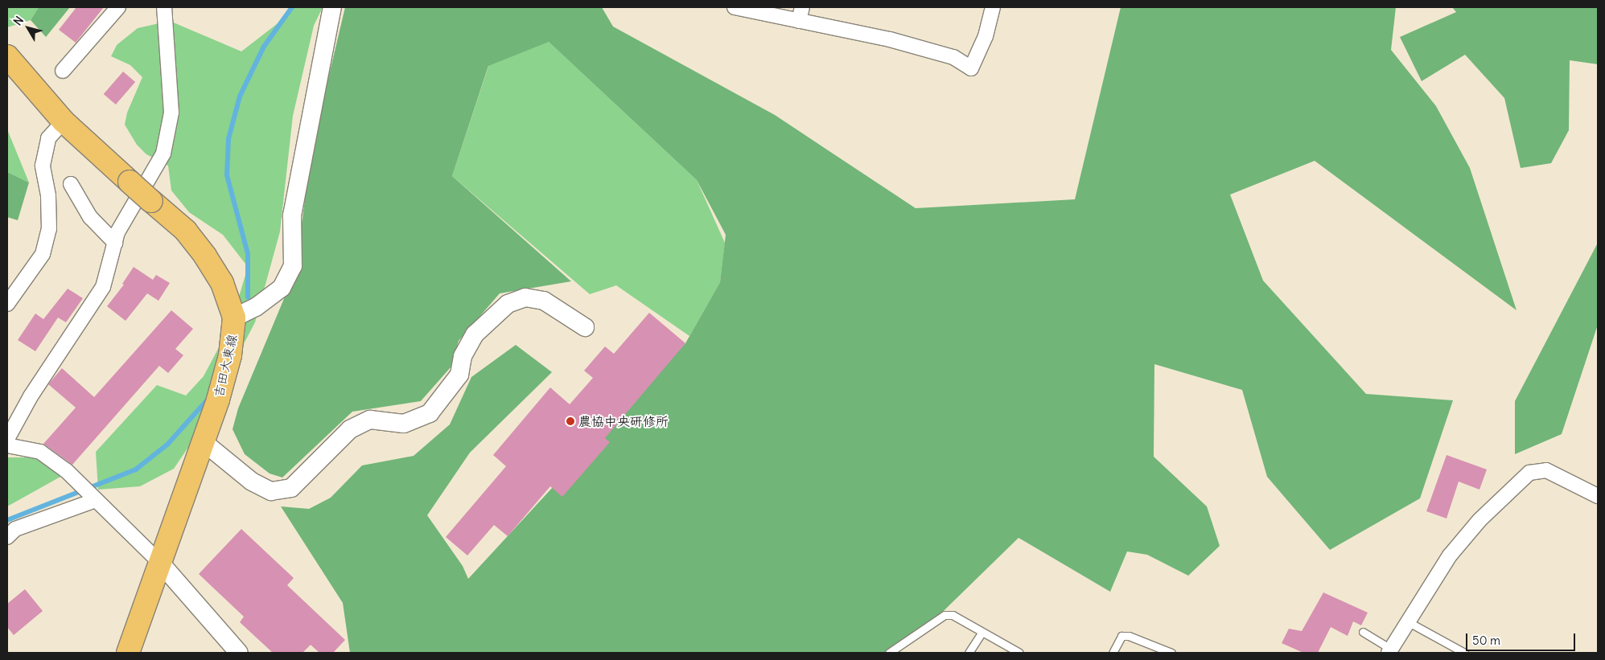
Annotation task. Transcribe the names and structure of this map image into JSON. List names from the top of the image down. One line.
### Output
{"streets":{"main road":["吉田大東線"]},"places":["農協中央研修所"],"scale_bar":"50 m","north":"top left"}
